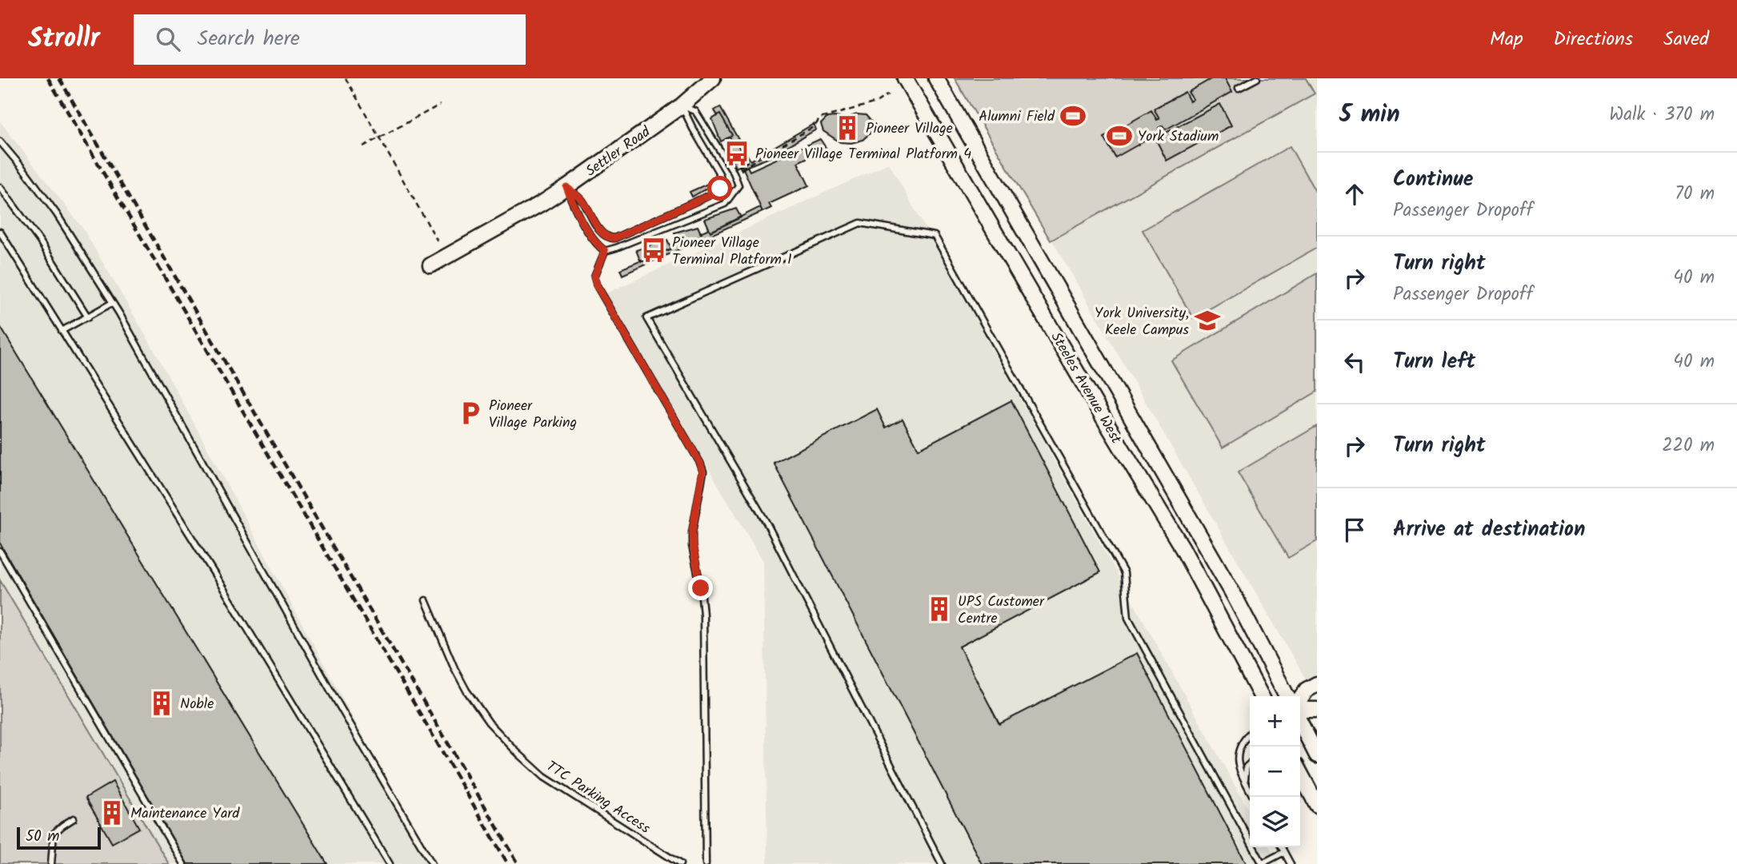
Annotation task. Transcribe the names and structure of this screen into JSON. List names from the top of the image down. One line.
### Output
{"streets":{"main road":["Settler Road","Steeles Avenue West"],"lane":["TTC Parking Access"]},"places":{"sports":["Alumni Field","York Stadium"],"building":["Pioneer Village","UPS Customer Centre","Noble","Maintenance Yard"],"bus stop":["Pioneer Village Terminal Platform 4","Pioneer Village Terminal Platform 1"],"school or university":["York University, Keele Campus"],"parking":["Pioneer Village Parking"]},"scale_bar":"50 m","page":{"header":"Strollr","search":"Search here","nav":["Map","Directions","Saved"],"heading":["5 min","Walk · 370 m"],"list":[["Continue","Passenger Dropoff","70 m"],["Turn right","Passenger Dropoff","40 m"],["Turn left","40 m"],["Turn right","220 m"],"Arrive at destination"],"map_buttons":["+","−"],"scale":"50 m"}}
